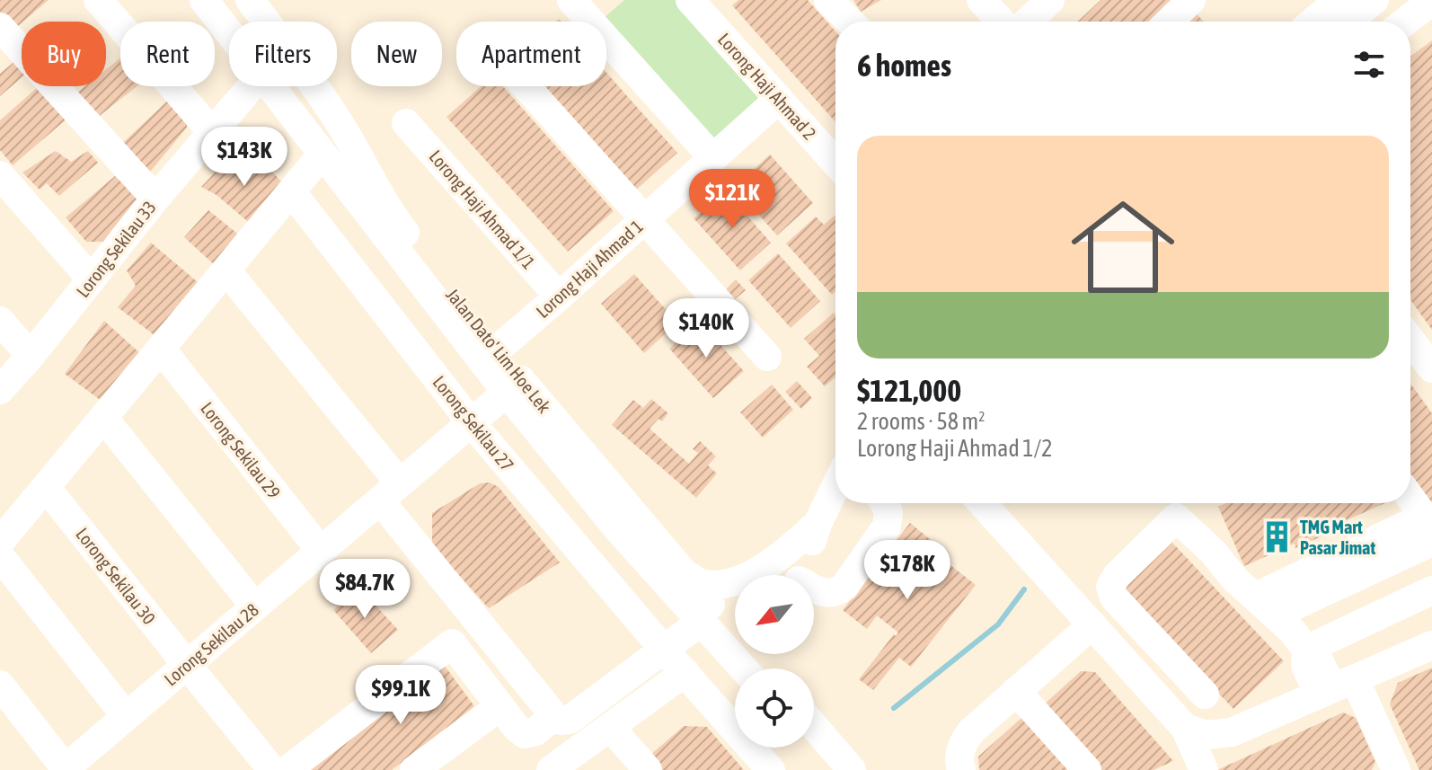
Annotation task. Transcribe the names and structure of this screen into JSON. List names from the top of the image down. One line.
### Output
{"streets":{"street":["Lorong Haji Ahmad 2","Lorong Haji Ahmad 1/1","Lorong Sekilau 33","Lorong Haji Ahmad 1","Jalan Dato' Lim Hoe Lek","Lorong Sekilau 27","Lorong Sekilau 29","Lorong Sekilau 30","Lorong Sekilau 28"]},"crossings":[["Lorong Haji Ahmad 2","Lorong Haji Ahmad 1"],["Lorong Haji Ahmad 1/1","Lorong Haji Ahmad 1"],["Lorong Haji Ahmad 1","Jalan Dato' Lim Hoe Lek"],["Jalan Dato' Lim Hoe Lek","Lorong Sekilau 28"],["Lorong Sekilau 27","Lorong Sekilau 28"],["Lorong Sekilau 29","Lorong Sekilau 28"],["Lorong Sekilau 30","Lorong Sekilau 28"]],"places":{"building":["TMG Mart Pasar Jimat"]},"north":"bottom left","page":{"chip":["Buy","Rent","Filters","New","Apartment"],"heading":"6 homes","list":[{"name":"$121,000","note":"2 rooms · 58 m² · Lorong Haji Ahmad 1/2"}],"price":["$143K","$121K","$140K","$178K","$84.7K","$99.1K"]}}
